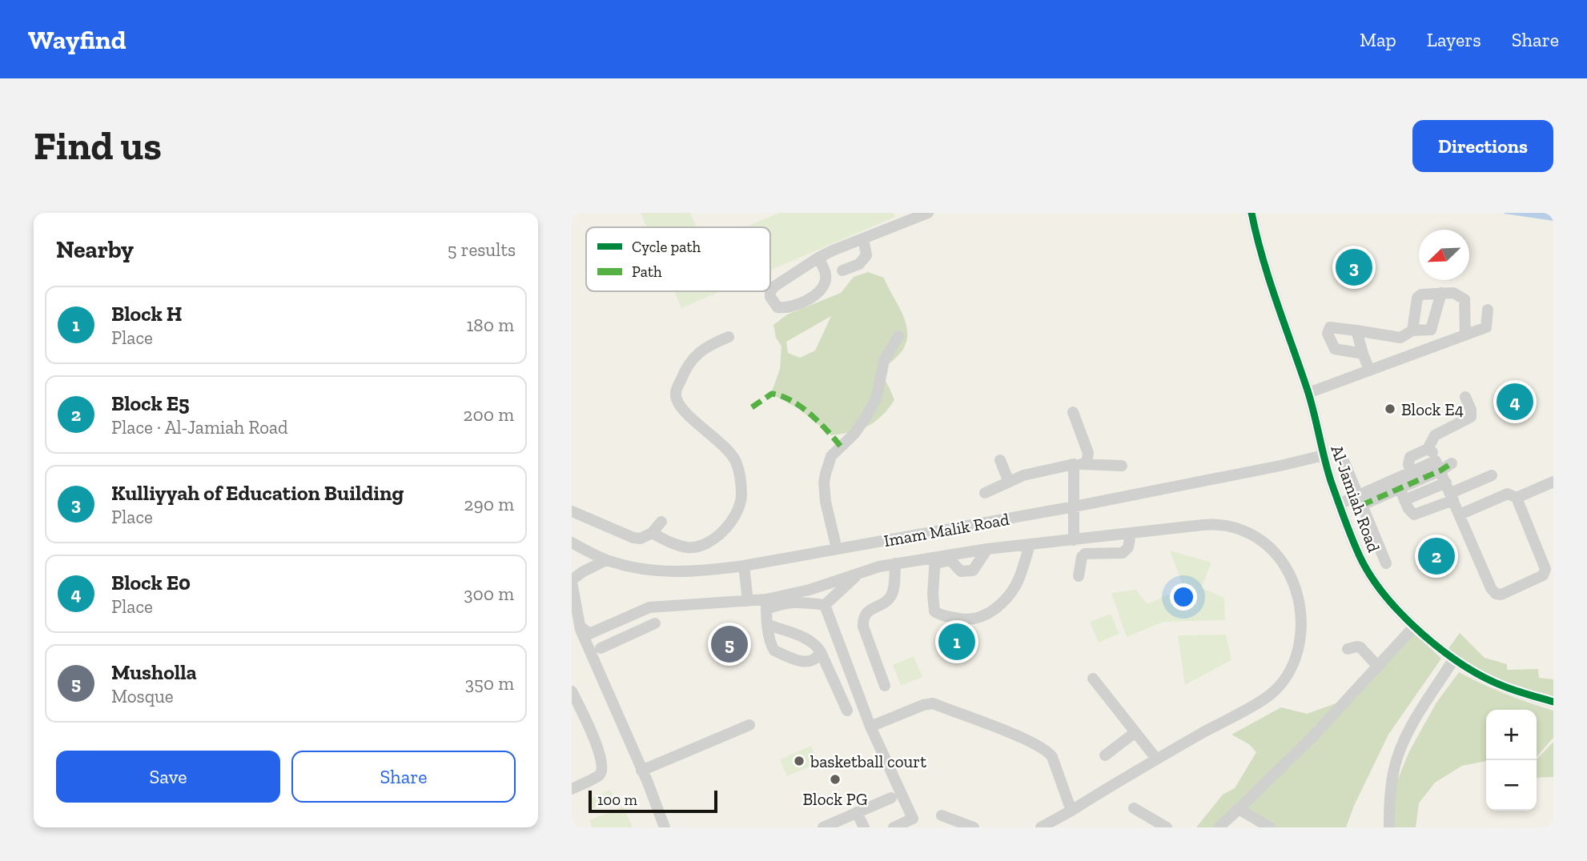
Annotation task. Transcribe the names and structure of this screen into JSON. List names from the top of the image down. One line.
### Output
{"streets":{"street":["Al-Jamiah Road","Imam Malik Road"]},"crossings":[["Al-Jamiah Road","Imam Malik Road"]],"places":["Block E4","basketball court","Block PG"],"legend":["Cycle path","Path"],"scale_bar":"100 m","north":"bottom left","page":{"header":"Wayfind","nav":["Map","Layers","Share"],"buttons":["Directions",["Save","Share"]],"title":"Find us","heading":["Nearby","5 results"],"pins":["3","4","2","1","5"],"list":[{"mark":"1","name":"Block H","note":"Place","value":"180 m"},{"mark":"2","name":"Block E5","note":"Place · Al-Jamiah Road","value":"200 m"},{"mark":"3","name":"Kulliyyah of Education Building","note":"Place","value":"290 m"},{"mark":"4","name":"Block E0","note":"Place","value":"300 m"},{"mark":"5","name":"Musholla","note":"Mosque","value":"350 m"}],"map_buttons":["+","−"],"scale":"100 m"}}
